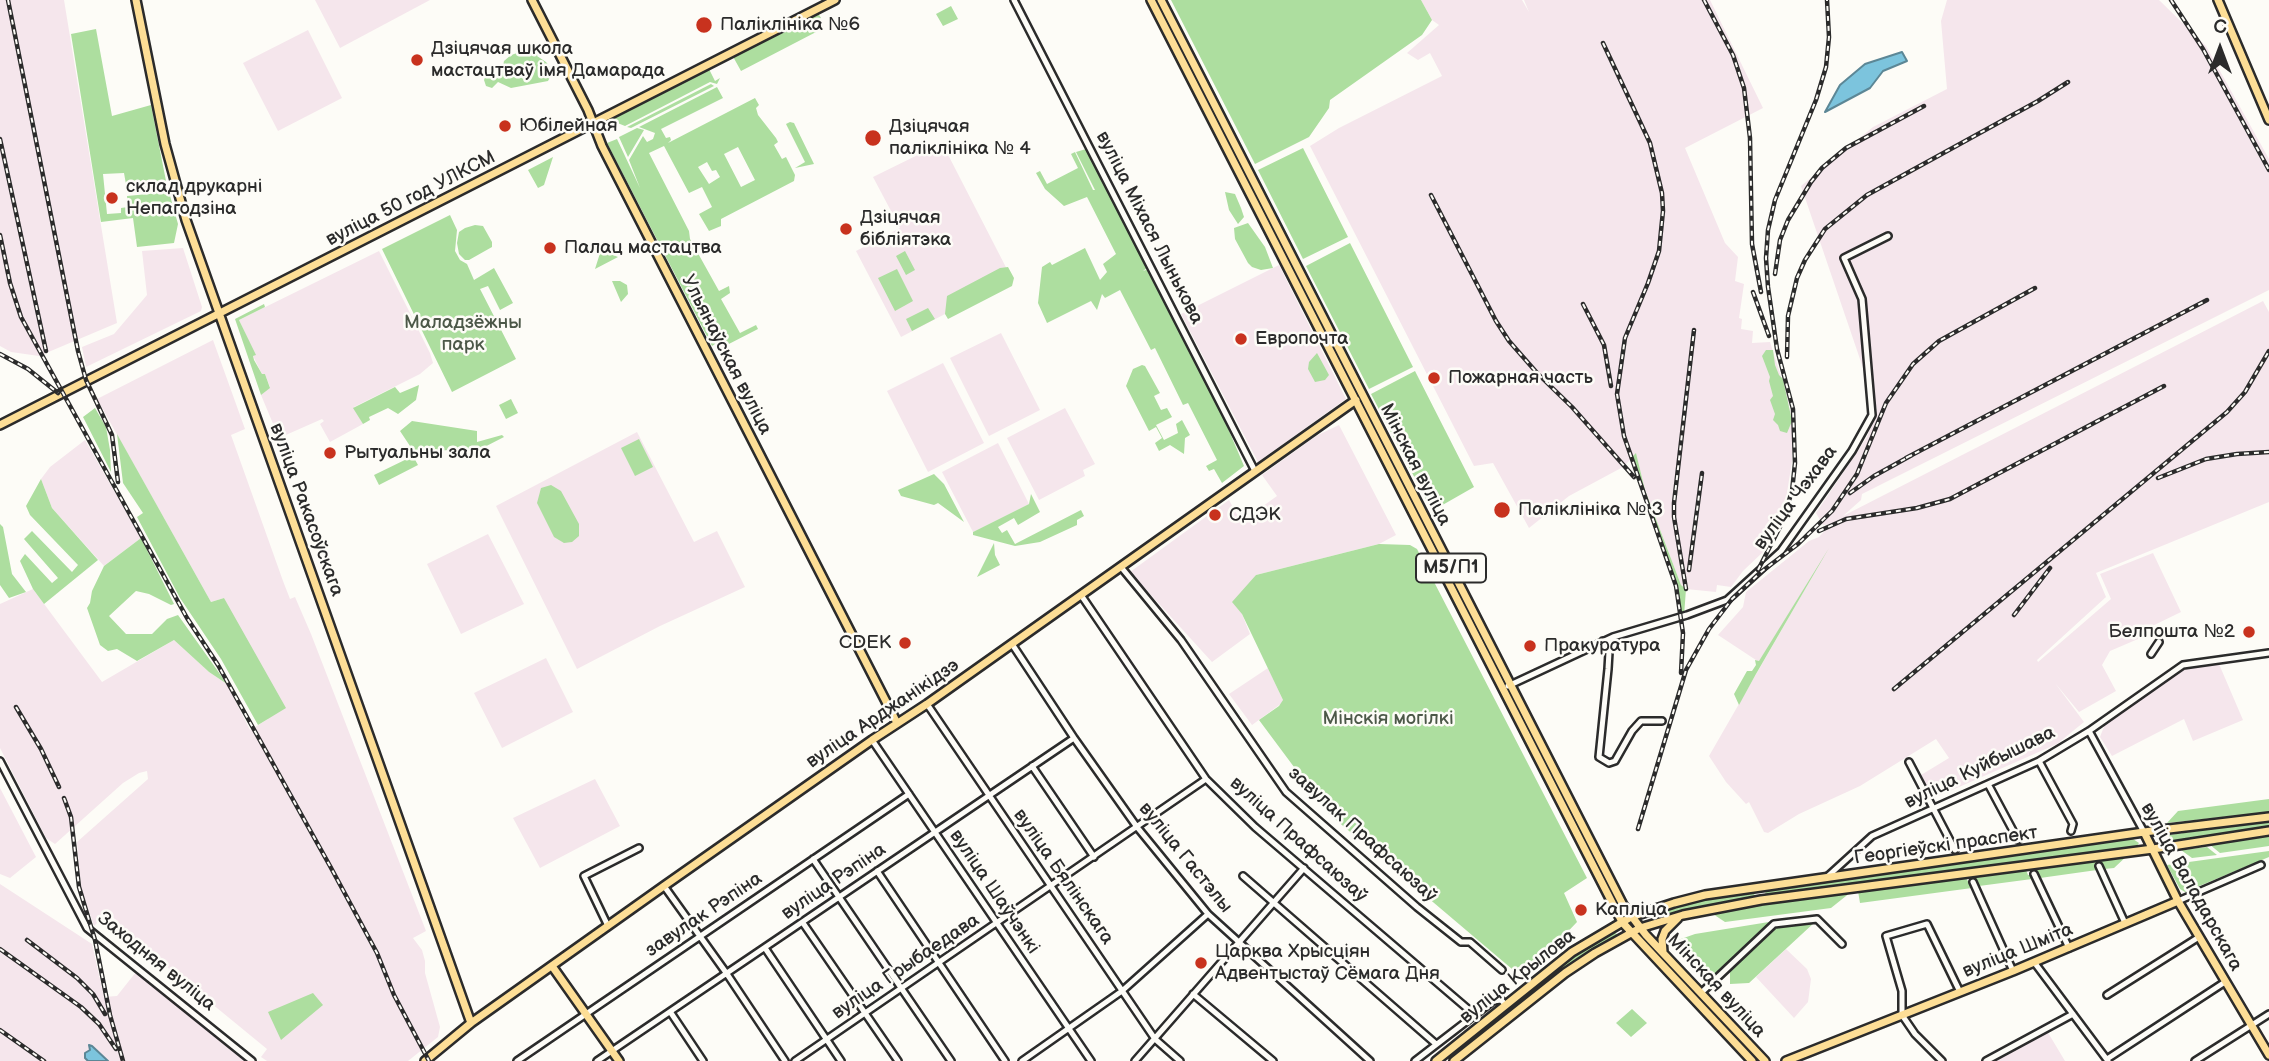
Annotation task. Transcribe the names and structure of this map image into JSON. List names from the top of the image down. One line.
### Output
{"streets":{"main road":["вуліца 50 год УЛКСМ","Ульянаўская вуліца","Мінская вуліца","вуліца Ракасоўскага","М5/П1","вуліца Арджанікідзэ","Георгіеўскі праспект","вуліца Валадарскага","вуліца Шміта","вуліца Крылова"],"street":["вуліца Міхася Лынькова","вуліца Чэхава","вуліца Куйбышава","завулак Прафсаюзаў","вуліца Прафсаюзаў","вуліца Гастэлы","вуліца Бялінскага","вуліца Рэпіна","вуліца Шаўчэнкі","завулак Рэпіна","Заходняя вуліца","вуліца Грыбаедава"]},"crossings":[["вуліца 50 год УЛКСМ","Ульянаўская вуліца"],["вуліца 50 год УЛКСМ","вуліца Ракасоўскага"],["вуліца Міхася Лынькова","вуліца Арджанікідзэ"],["Ульянаўская вуліца","вуліца Арджанікідзэ"],["Мінская вуліца","вуліца Чэхава"],["Мінская вуліца","вуліца Арджанікідзэ"],["Мінская вуліца","Георгіеўскі праспект"],["Мінская вуліца","вуліца Крылова"],["вуліца Ракасоўскага","вуліца Арджанікідзэ"],["вуліца Арджанікідзэ","завулак Прафсаюзаў"],["вуліца Арджанікідзэ","вуліца Прафсаюзаў"],["вуліца Арджанікідзэ","вуліца Гастэлы"],["вуліца Арджанікідзэ","вуліца Бялінскага"],["вуліца Арджанікідзэ","вуліца Шаўчэнкі"],["вуліца Куйбышава","Георгіеўскі праспект"],["вуліца Куйбышава","вуліца Валадарскага"],["вуліца Прафсаюзаў","вуліца Грыбаедава"],["Георгіеўскі праспект","вуліца Валадарскага"],["Георгіеўскі праспект","вуліца Крылова"],["вуліца Гастэлы","вуліца Рэпіна"],["вуліца Гастэлы","вуліца Грыбаедава"],["вуліца Бялінскага","вуліца Рэпіна"],["вуліца Бялінскага","вуліца Грыбаедава"],["вуліца Рэпіна","вуліца Шаўчэнкі"],["вуліца Валадарскага","вуліца Шміта"],["вуліца Шаўчэнкі","завулак Рэпіна"],["вуліца Шаўчэнкі","вуліца Грыбаедава"]],"parks":["Маладзёжны парк","Мінскія могілкі"],"places":["Паліклініка №6","Дзіцячая школа мастацтваў імя Дамарада","Юбілейная","Дзіцячая паліклініка № 4","склад друкарні Непагодзіна","Дзіцячая бібліятэка","Палац мастацтва","Европочта","Пожарная часть","Рытуальны зала","Паліклініка № 3","СДЭК","Белпошта №2","CDEK","Пракуратура","Капліца","Царква Хрысціян Адвентыстаў Сёмага Дня"],"north":"top"}
